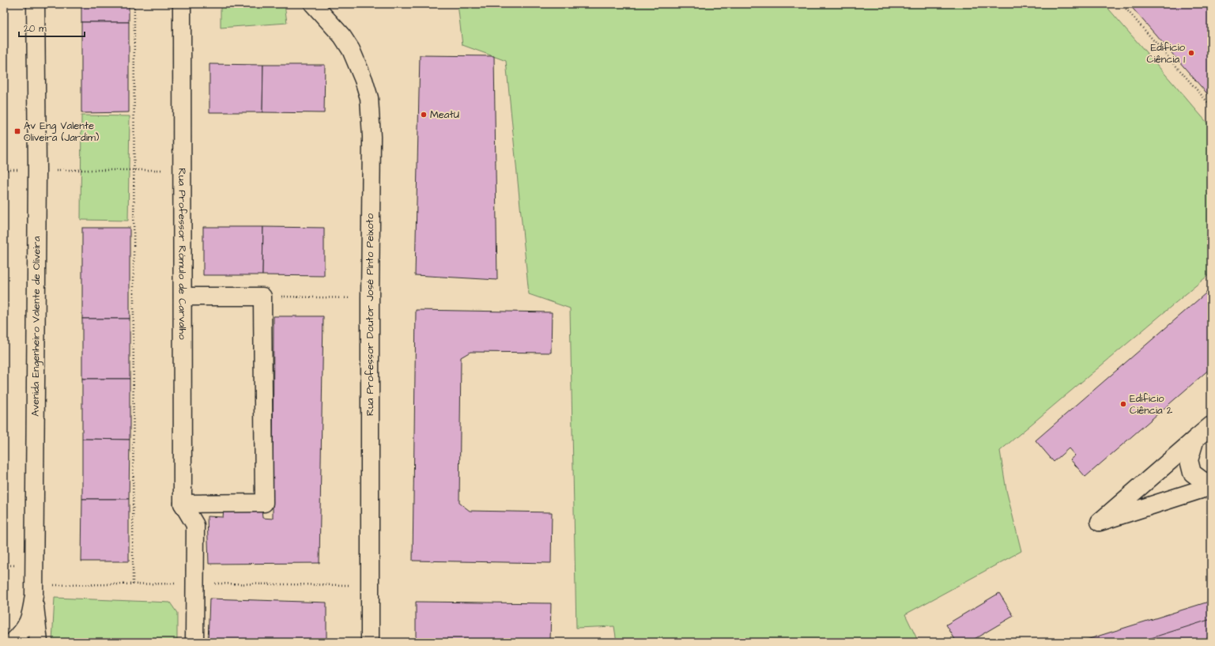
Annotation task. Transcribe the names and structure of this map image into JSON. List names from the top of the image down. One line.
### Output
{"streets":{"street":["Rua Professor Rómulo de Carvalho","Rua Professor Doutor José Pinto Peixoto","Avenida Engenheiro Valente de Oliveira"]},"places":{"other":["Edificio Ciência 1","MeatU","Edificio Ciência 2"],"transit":["Av Eng Valente Oliveira (Jardim)"]},"scale_bar":"20 m"}
